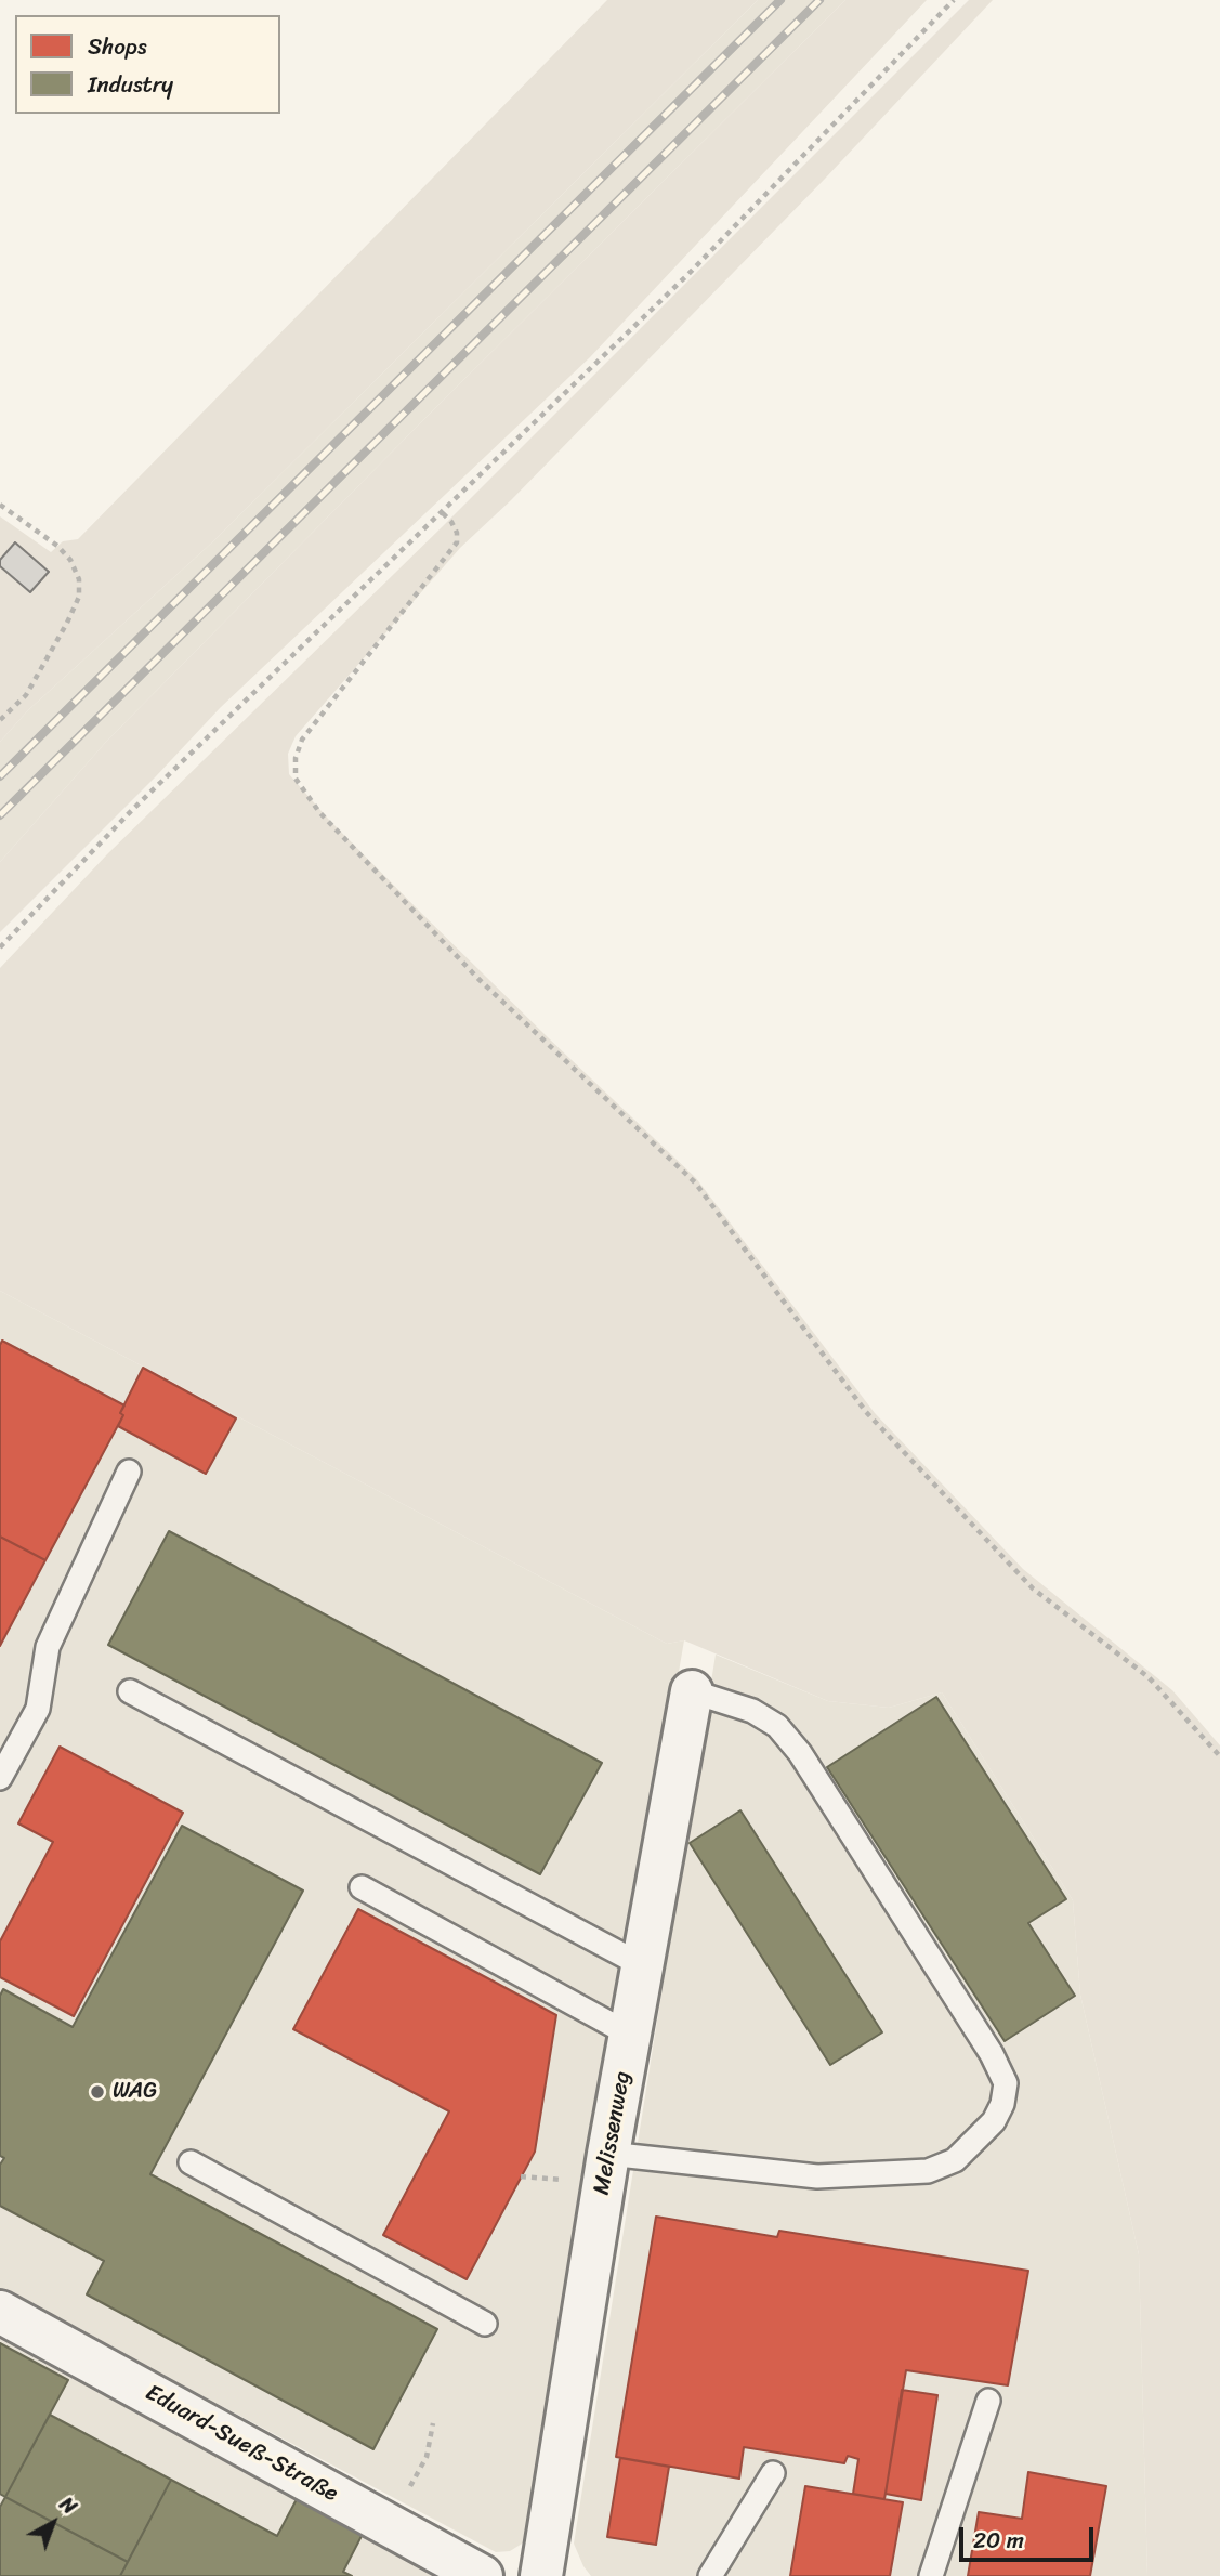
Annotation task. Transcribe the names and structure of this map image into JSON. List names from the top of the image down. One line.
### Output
{"streets":{"street":["Melissenweg","Eduard-Sueß-Straße"]},"places":["WAG"],"legend":["Shops","Industry"],"scale_bar":"20 m","north":"top right"}
